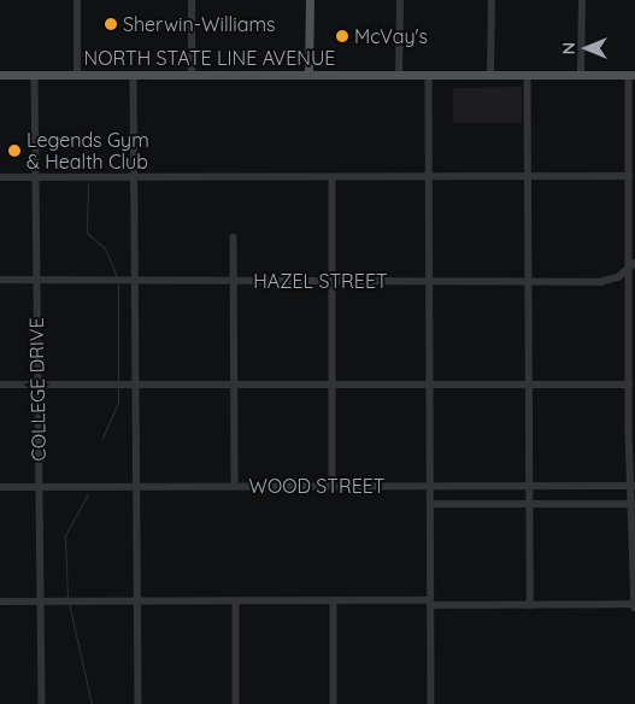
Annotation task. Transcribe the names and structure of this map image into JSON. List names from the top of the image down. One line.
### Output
{"streets":{"main road":["NORTH STATE LINE AVENUE"],"street":["HAZEL STREET","COLLEGE DRIVE","WOOD STREET"]},"crossings":[["NORTH STATE LINE AVENUE","COLLEGE DRIVE"],["HAZEL STREET","COLLEGE DRIVE"],["COLLEGE DRIVE","WOOD STREET"]],"places":["Sherwin-Williams","McVay's","Legends Gym & Health Club"],"north":"left"}
